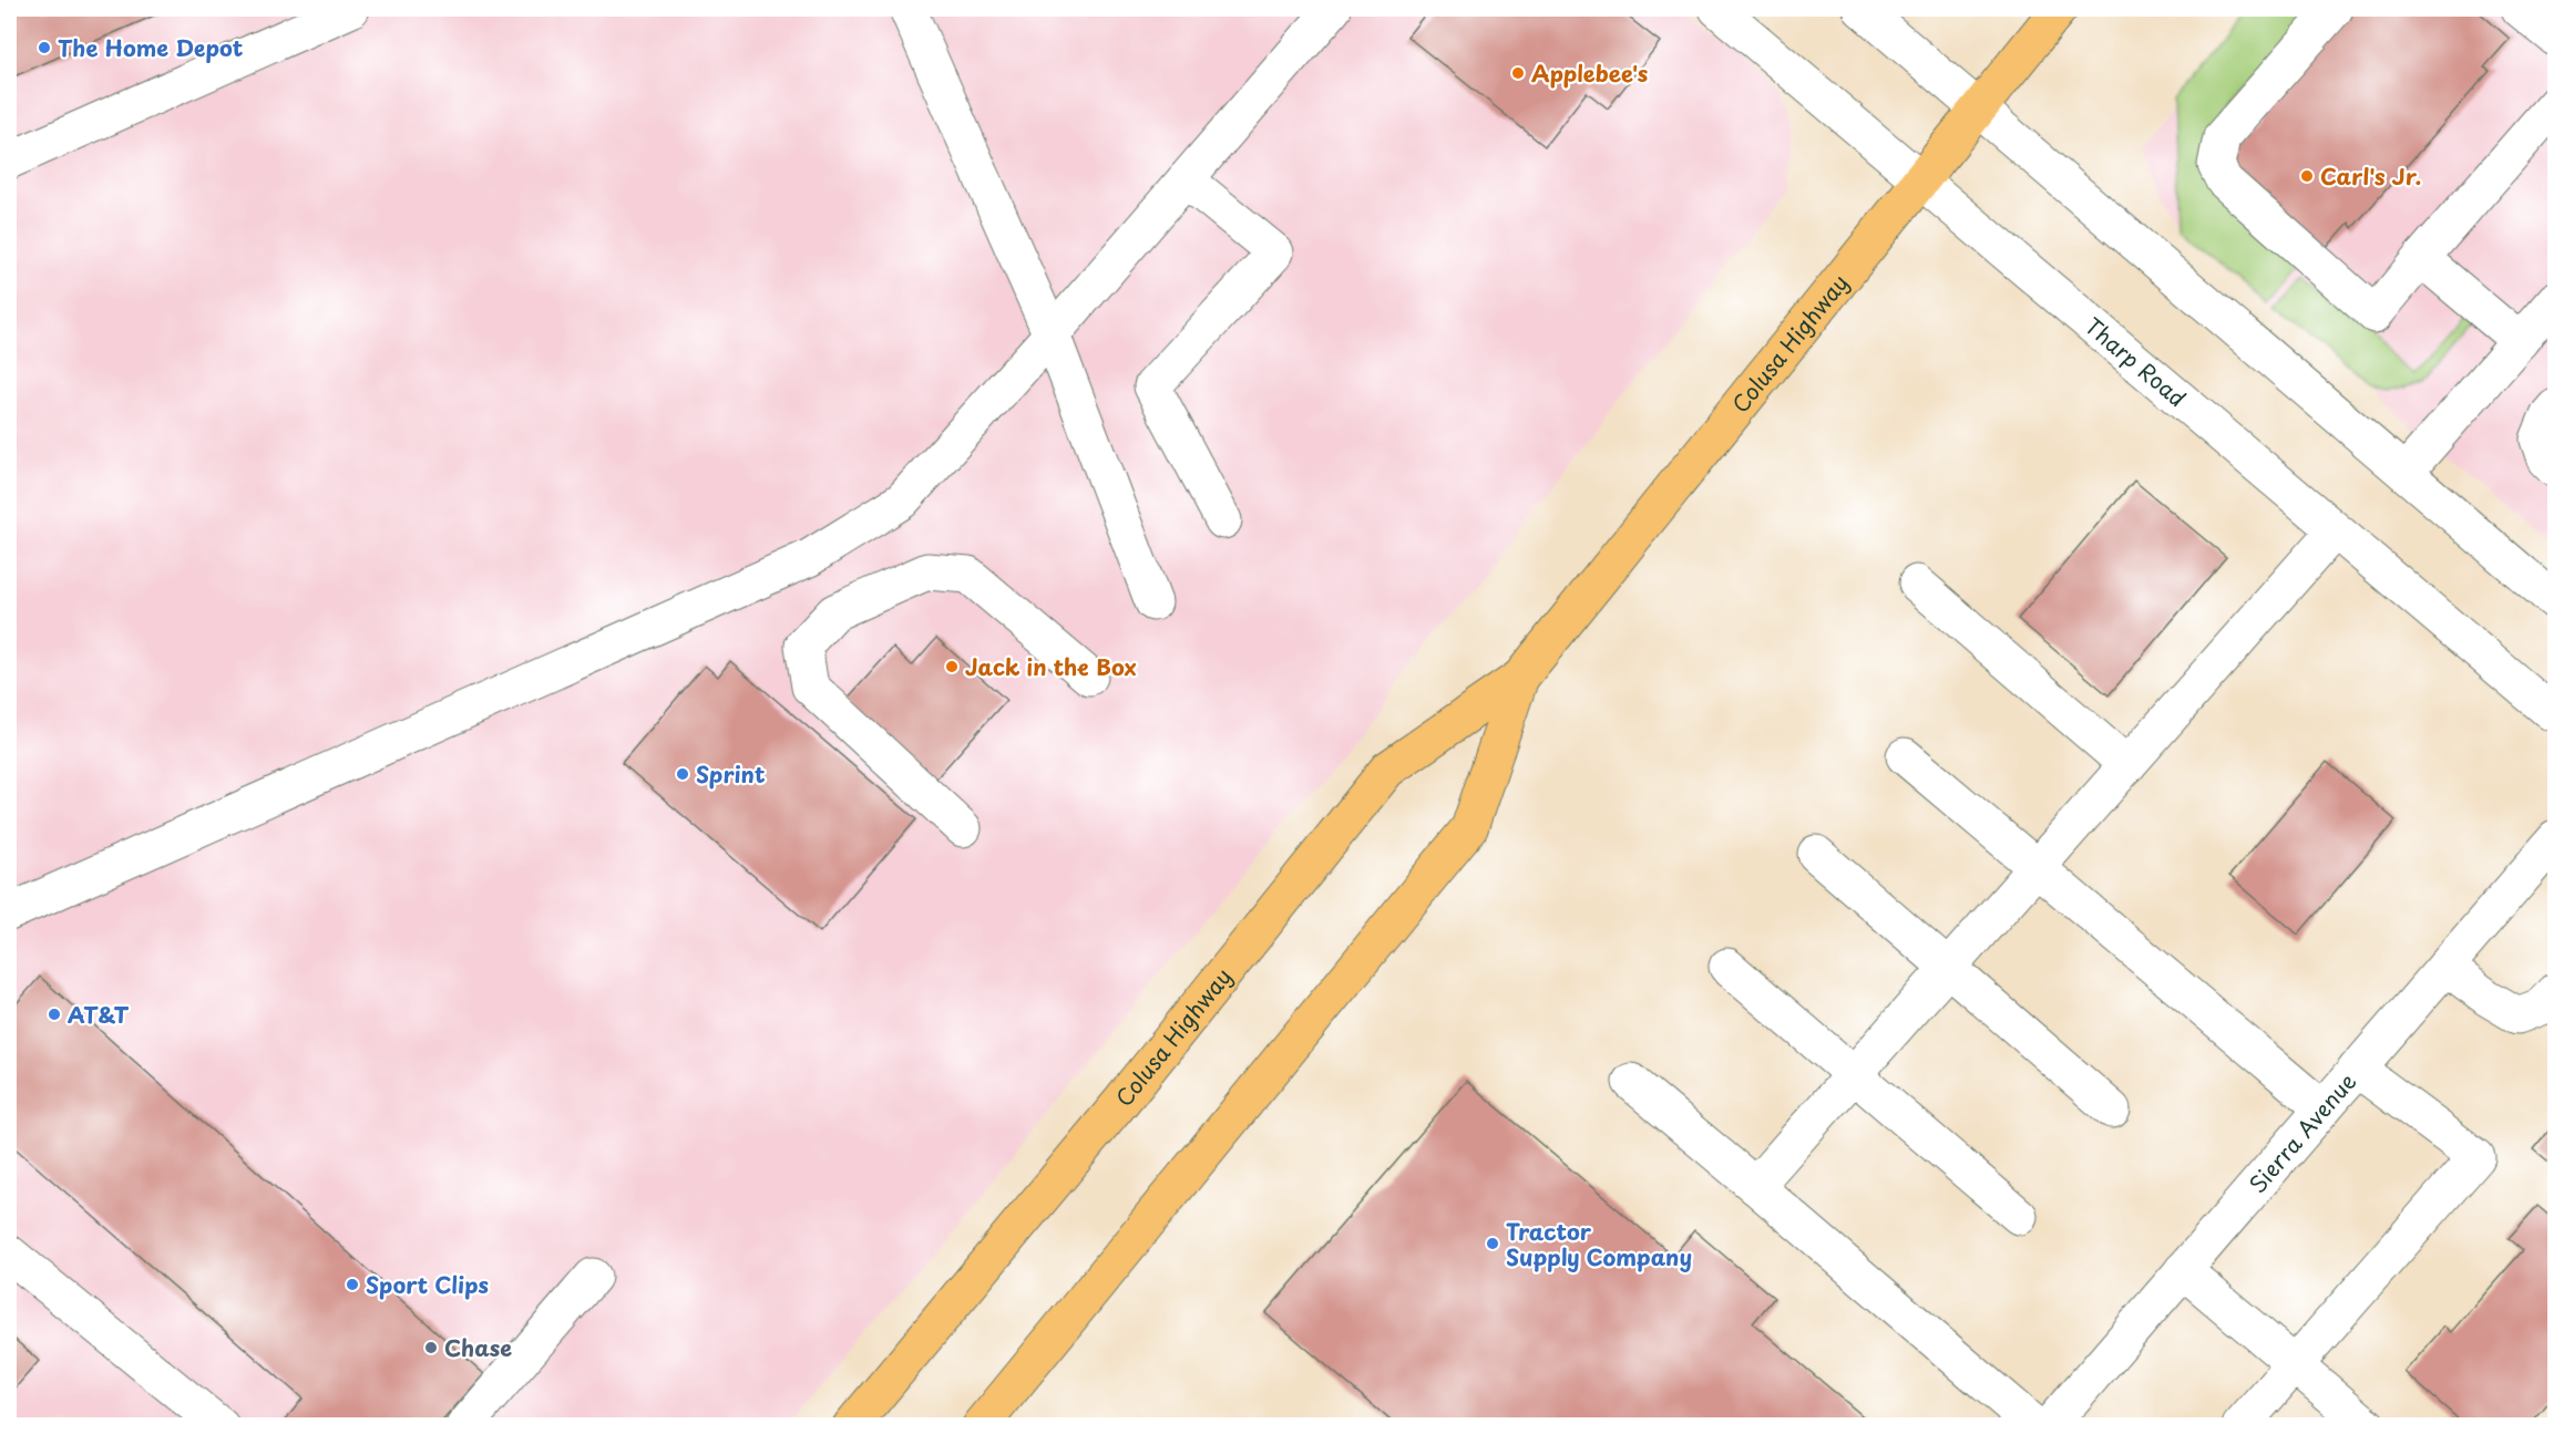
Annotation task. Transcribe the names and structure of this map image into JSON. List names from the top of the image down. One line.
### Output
{"streets":{"highway":["Colusa Highway"],"street":["Tharp Road","Sierra Avenue"]},"crossings":[["Colusa Highway","Tharp Road"]],"places":["The Home Depot","Applebee's","Carl's Jr.","Jack in the Box","Sprint","AT&T","Tractor Supply Company","Sport Clips","Chase"]}
